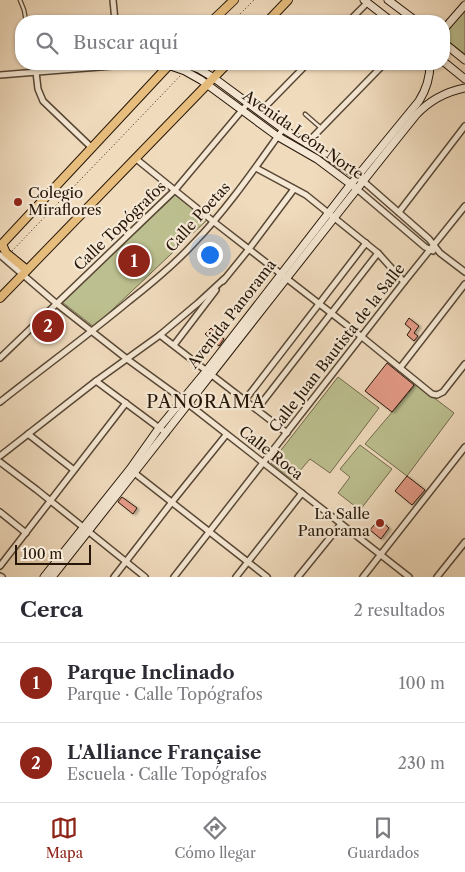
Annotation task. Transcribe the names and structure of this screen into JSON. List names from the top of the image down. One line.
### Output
{"streets":{"street":["Avenida León Norte","Calle Poetas","Calle Topógrafos","Avenida Panorama","Calle Juan Bautista de la Salle","Calle Roca"]},"crossings":[["Avenida León Norte","Calle Poetas"],["Avenida León Norte","Calle Topógrafos"],["Avenida León Norte","Avenida Panorama"],["Avenida León Norte","Calle Juan Bautista de la Salle"],["Calle Poetas","Calle Roca"],["Calle Topógrafos","Calle Roca"],["Avenida Panorama","Calle Roca"],["Calle Juan Bautista de la Salle","Calle Roca"]],"districts":["PANORAMA"],"places":["Colegio Miraflores","La Salle Panorama"],"scale_bar":"100 m","page":{"search":"Buscar aquí","pins":["1","2"],"scale":"100 m","heading":["Cerca","2 resultados"],"list":[{"mark":"1","name":"Parque Inclinado","note":"Parque · Calle Topógrafos","value":"100 m"},{"mark":"2","name":"L'Alliance Française","note":"Escuela · Calle Topógrafos","value":"230 m"}],"nav":["Mapa","Cómo llegar","Guardados"]}}
